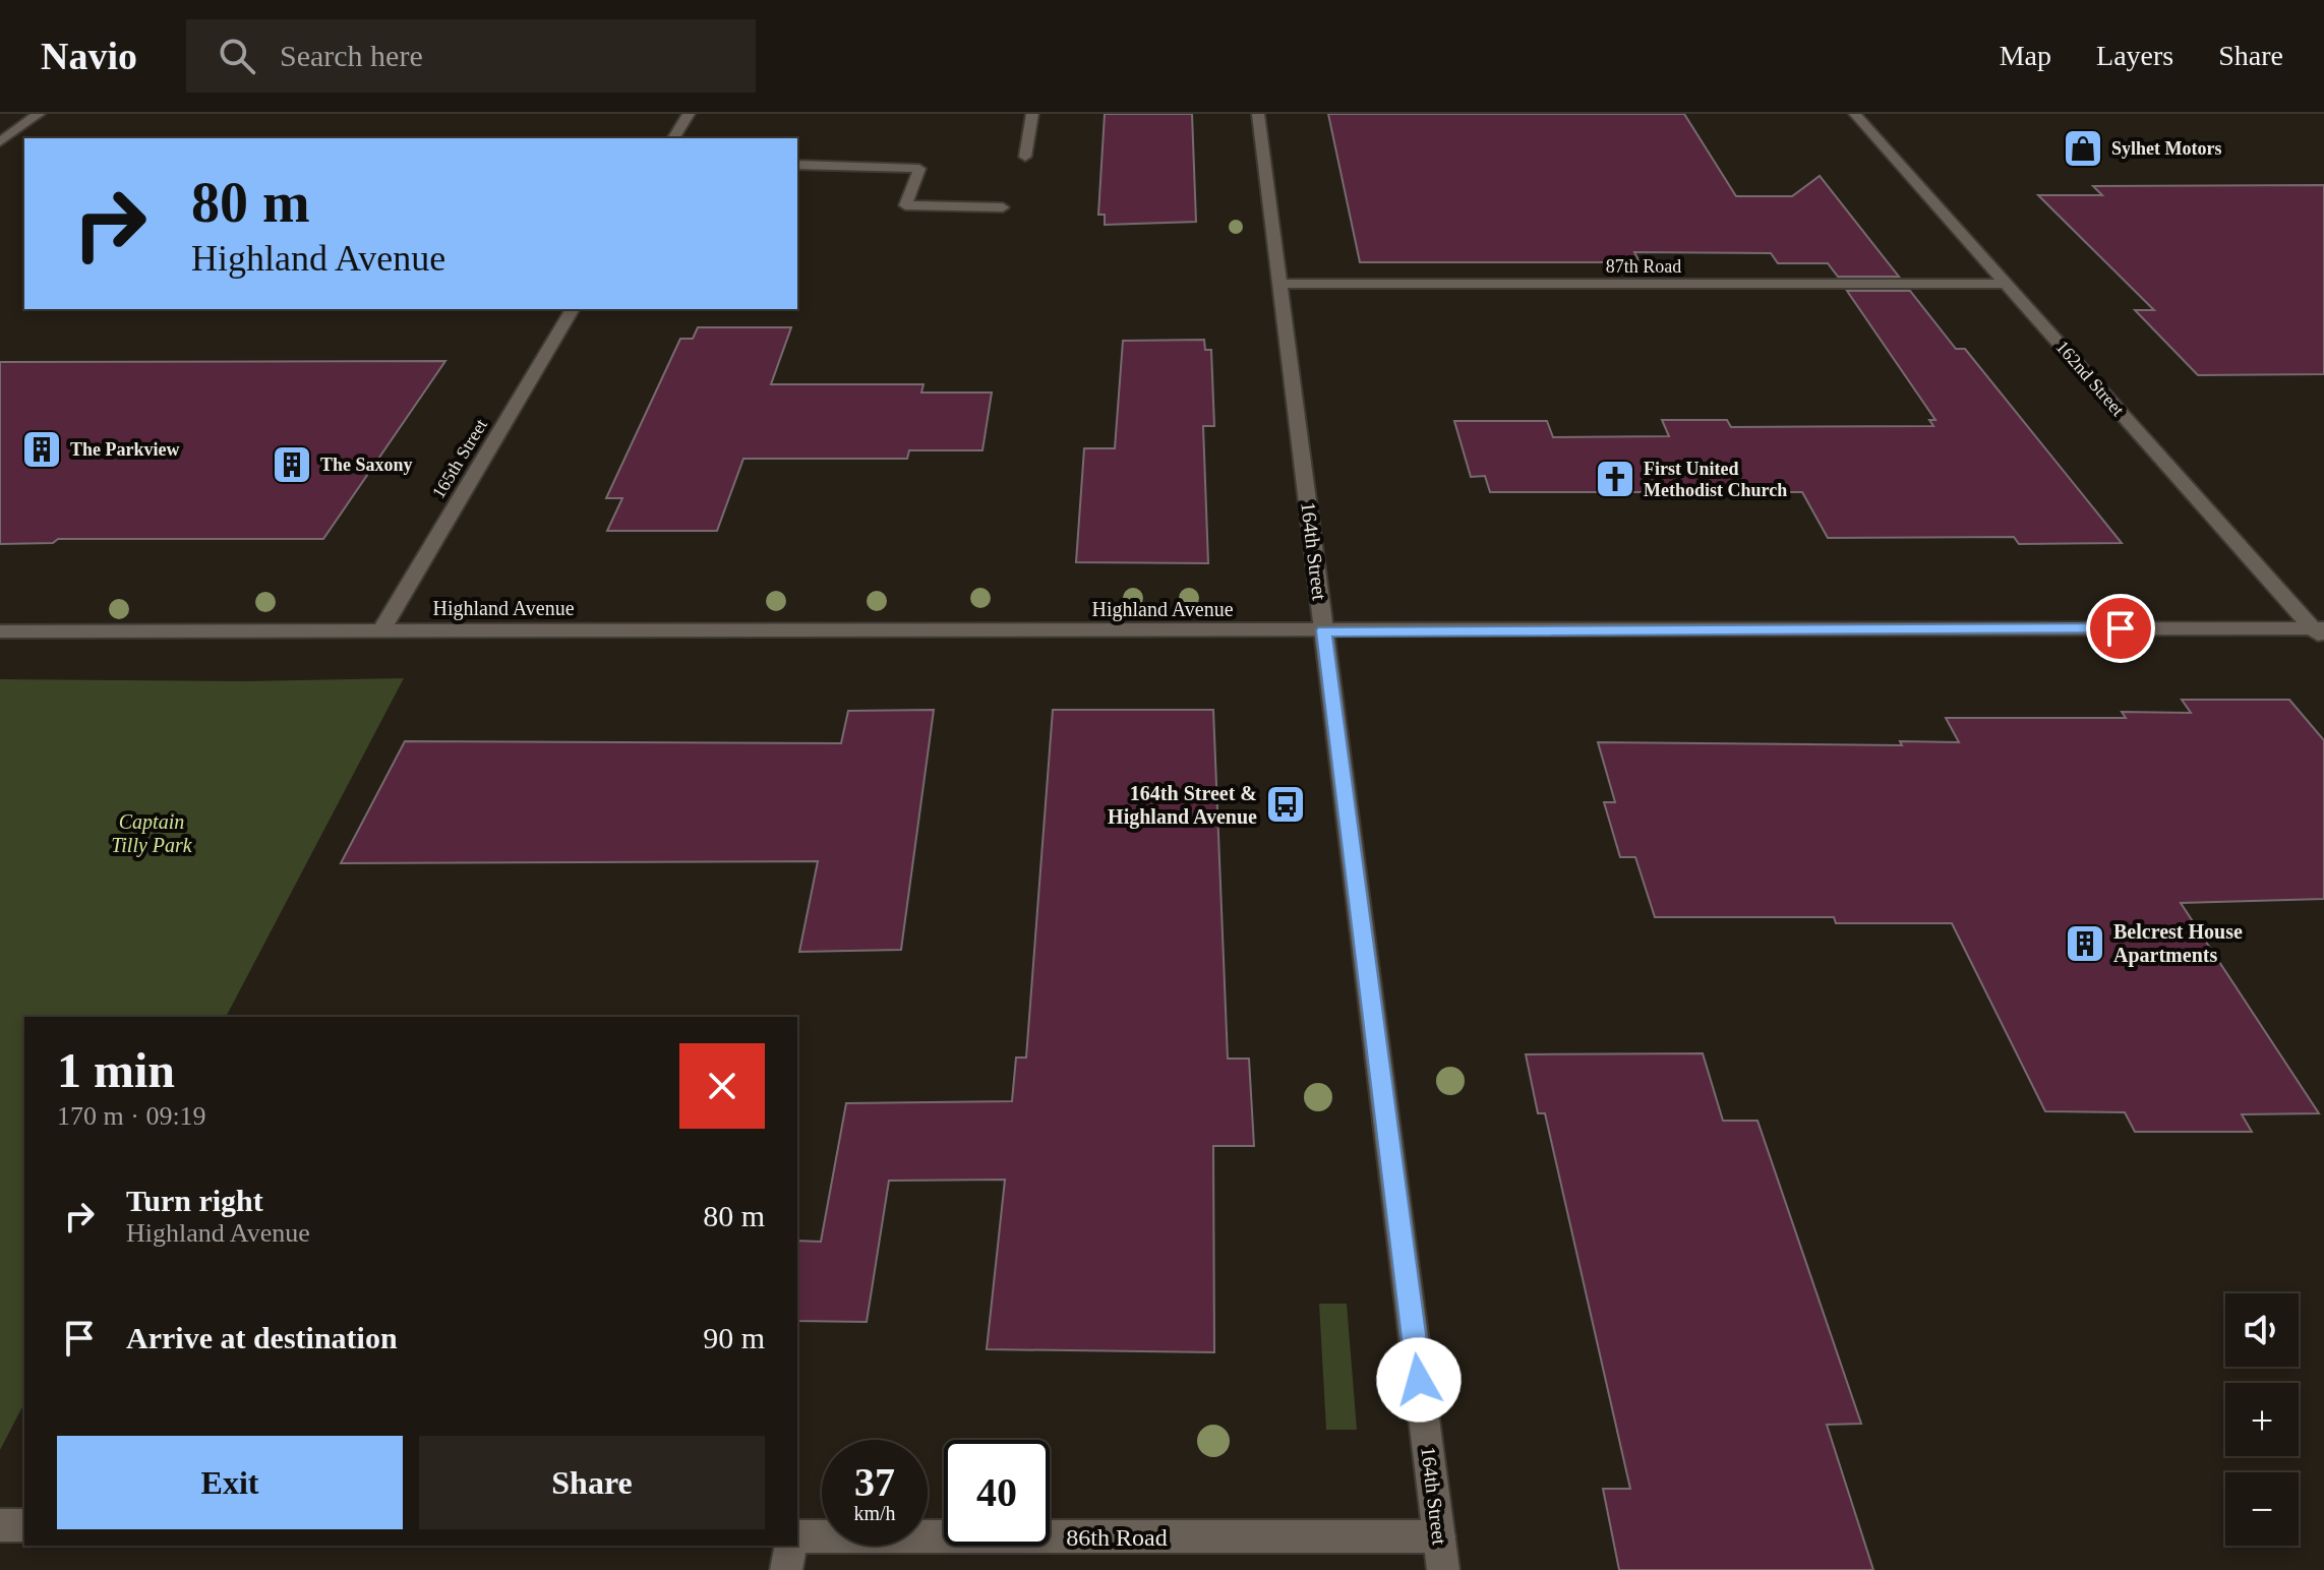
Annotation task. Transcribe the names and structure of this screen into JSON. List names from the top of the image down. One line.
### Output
{"streets":{"street":["87th Road","162nd Street","165th Street","164th Street","Highland Avenue","86th Road"]},"crossings":[["87th Road","162nd Street"],["87th Road","164th Street"],["162nd Street","Highland Avenue"],["165th Street","Highland Avenue"],["164th Street","Highland Avenue"],["164th Street","86th Road"]],"parks":["Captain Tilly Park"],"places":{"shop":["Sylhet Motors"],"building":["The Parkview","The Saxony","Belcrest House Apartments"],"church":["First United Methodist Church"],"bus stop":["164th Street & Highland Avenue"]},"page":{"header":"Navio","search":"Search here","nav":["Map","Layers","Share"],"turn":["80 m","Highland Avenue"],"heading":["1 min","170 m · 09:19"],"list":[{"name":"Turn right","note":"Highland Avenue","value":"80 m"},{"name":"Arrive at destination","value":"90 m"}],"map_buttons":["+","−"],"buttons":["Exit","Share"],"speed":"37 km/h","limit":"40"}}
